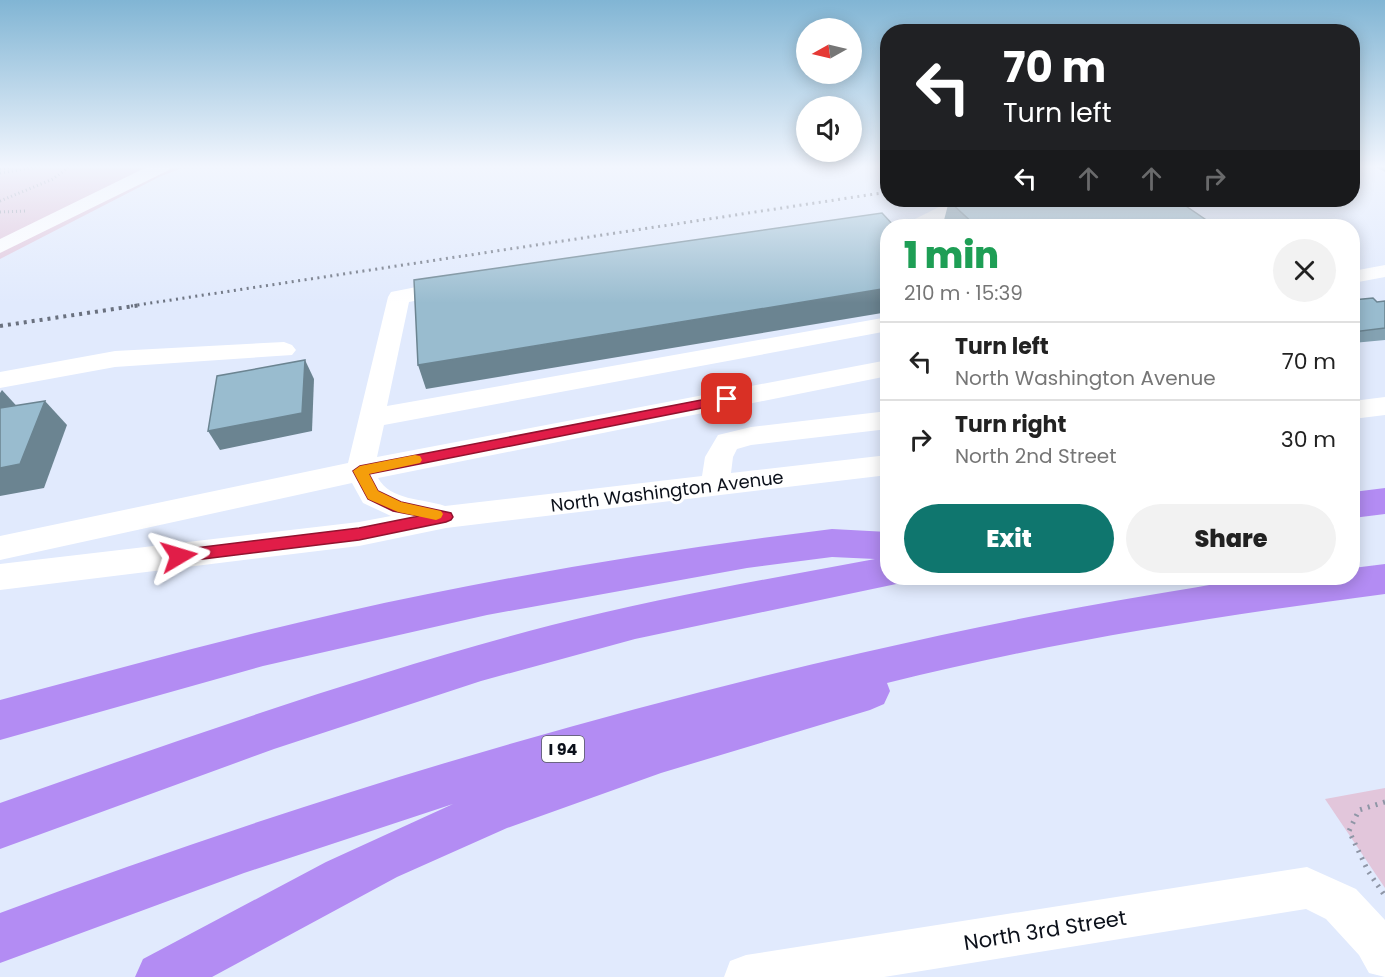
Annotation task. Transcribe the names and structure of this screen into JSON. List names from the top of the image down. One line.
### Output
{"streets":{"highway":["I 94"],"street":["North Washington Avenue","North 3rd Street"]},"north":"left","page":{"turn":["70 m","Turn left"],"heading":["1 min","210 m · 15:39"],"list":[{"name":"Turn left","note":"North Washington Avenue","value":"70 m"},{"name":"Turn right","note":"North 2nd Street","value":"30 m"}],"buttons":["Exit","Share"]}}
